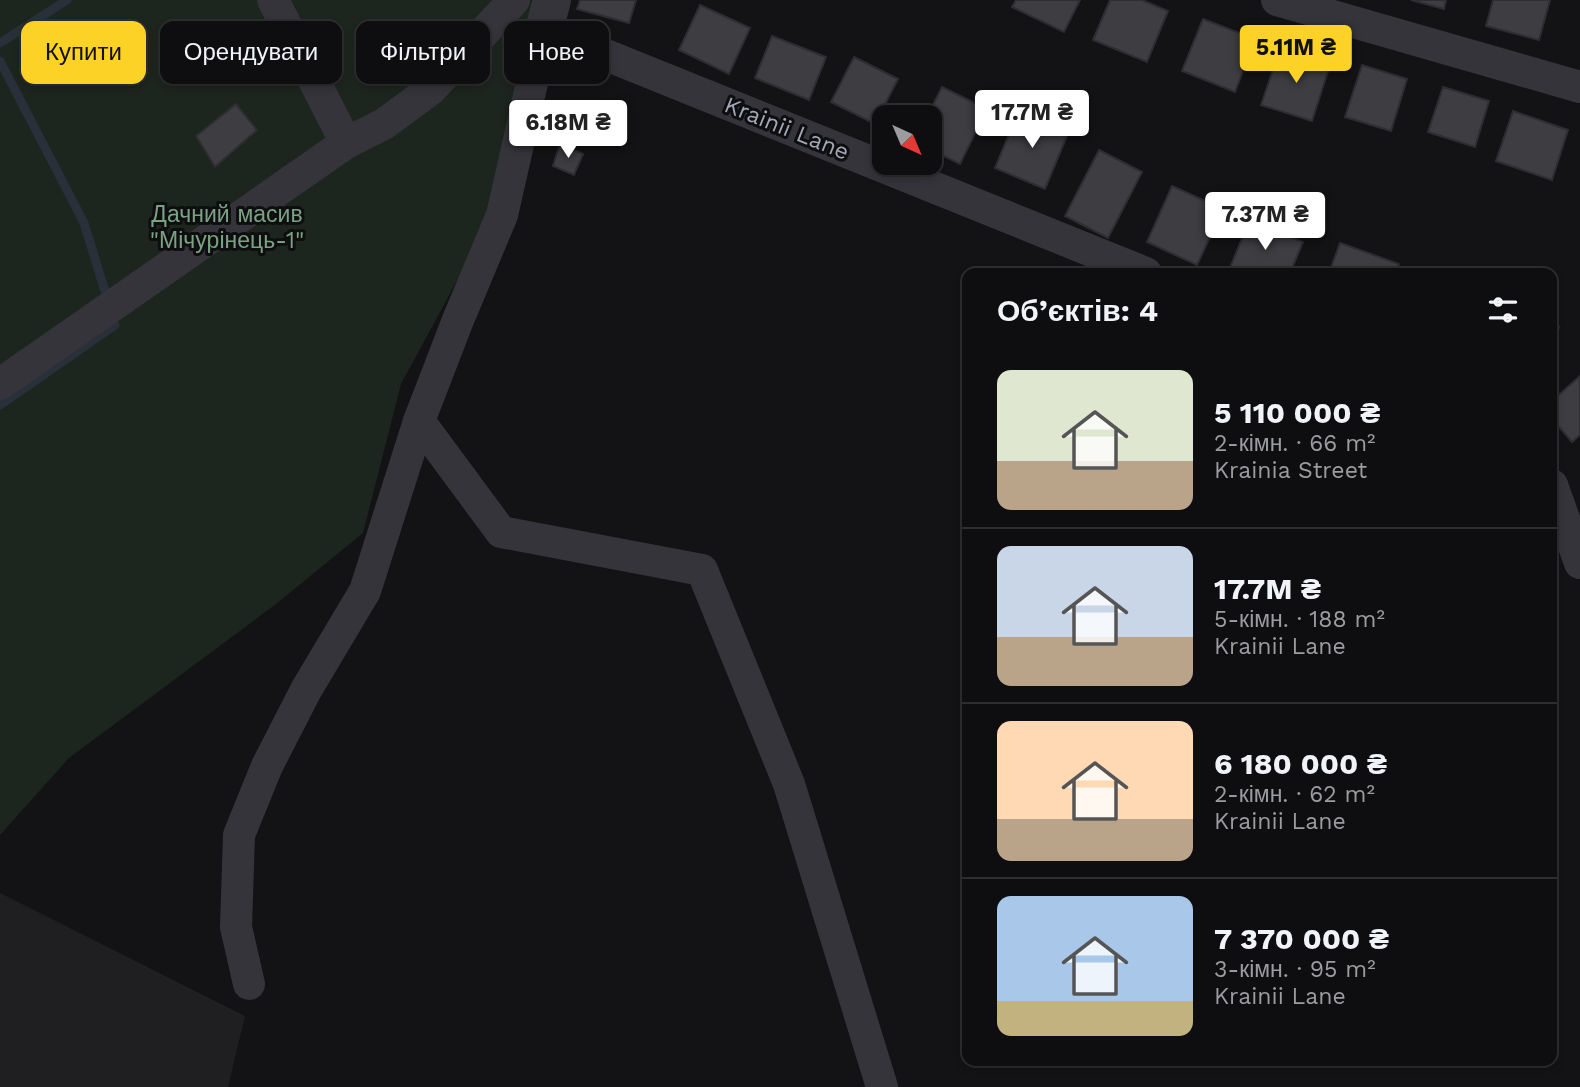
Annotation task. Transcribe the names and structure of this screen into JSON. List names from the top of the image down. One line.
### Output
{"streets":{"street":["Krainii Lane"]},"parks":["Дачний масив \"Мічурінець-1\""],"north":"bottom right","page":{"chip":["Купити","Орендувати","Фільтри","Нове"],"price":["5.11M ₴","17.7M ₴","6.18M ₴","7.37M ₴"],"heading":"Об’єктів: 4","list":[{"name":"5 110 000 ₴","note":"2-кімн. · 66 m² · Krainia Street"},{"name":"17.7M ₴","note":"5-кімн. · 188 m² · Krainii Lane"},{"name":"6 180 000 ₴","note":"2-кімн. · 62 m² · Krainii Lane"},{"name":"7 370 000 ₴","note":"3-кімн. · 95 m² · Krainii Lane"}]}}
